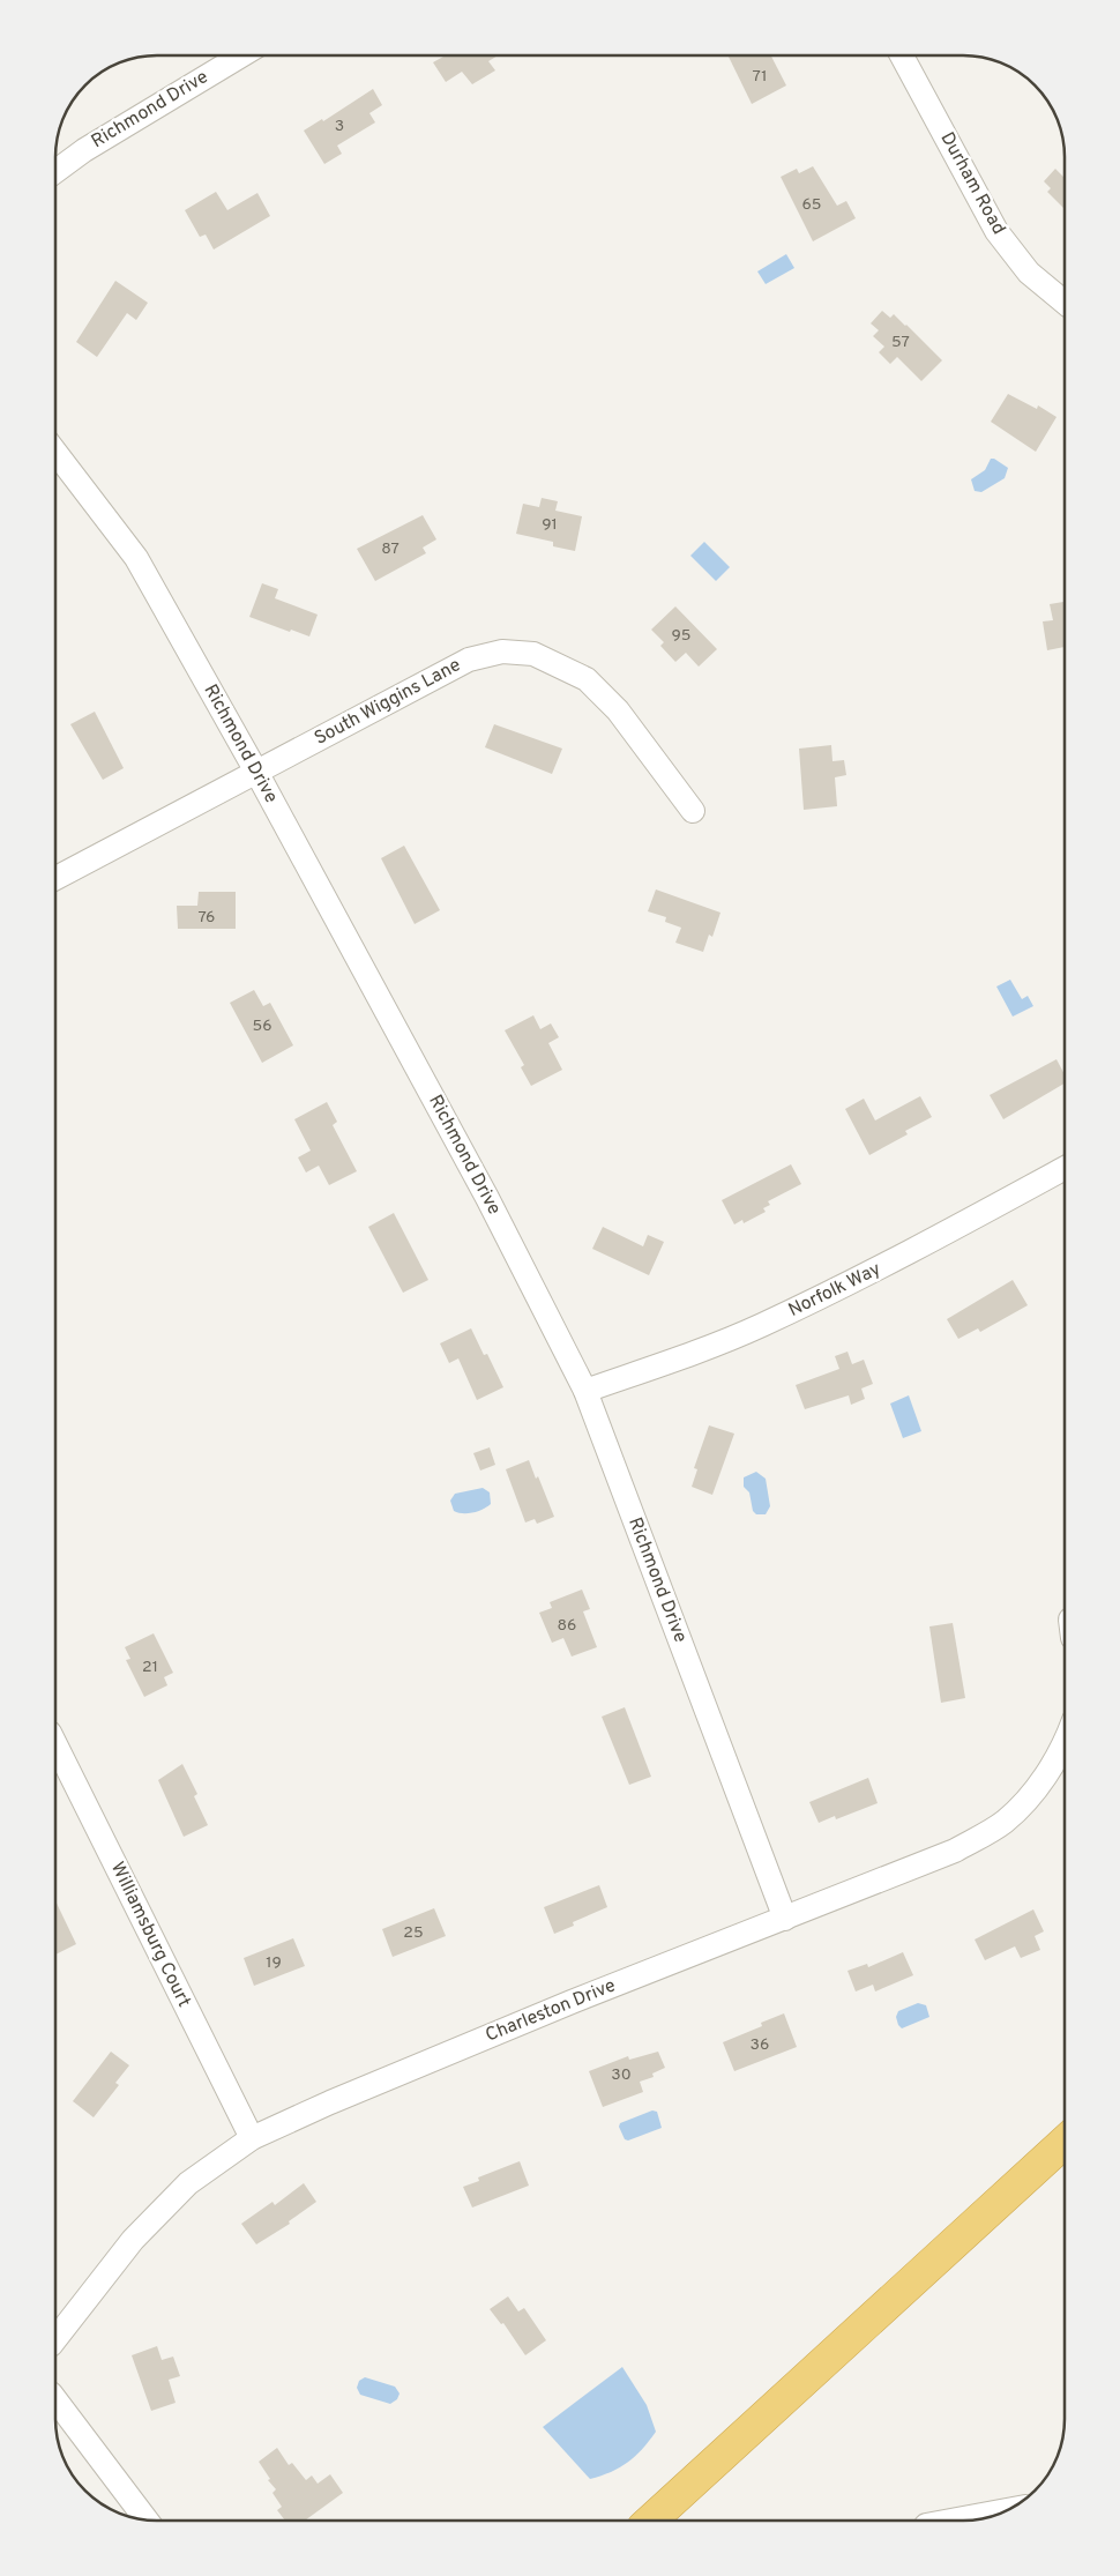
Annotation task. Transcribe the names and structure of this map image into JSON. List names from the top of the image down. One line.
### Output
{"streets":{"street":["Richmond Drive","Durham Road","South Wiggins Lane","Norfolk Way","Williamsburg Court","Charleston Drive"]},"crossings":[["Richmond Drive","South Wiggins Lane"],["Richmond Drive","Norfolk Way"],["Richmond Drive","Charleston Drive"],["Williamsburg Court","Charleston Drive"]],"house_numbers":["71","3","65","57","91","87","95","76","56","86","21","25","19","36","30"]}
